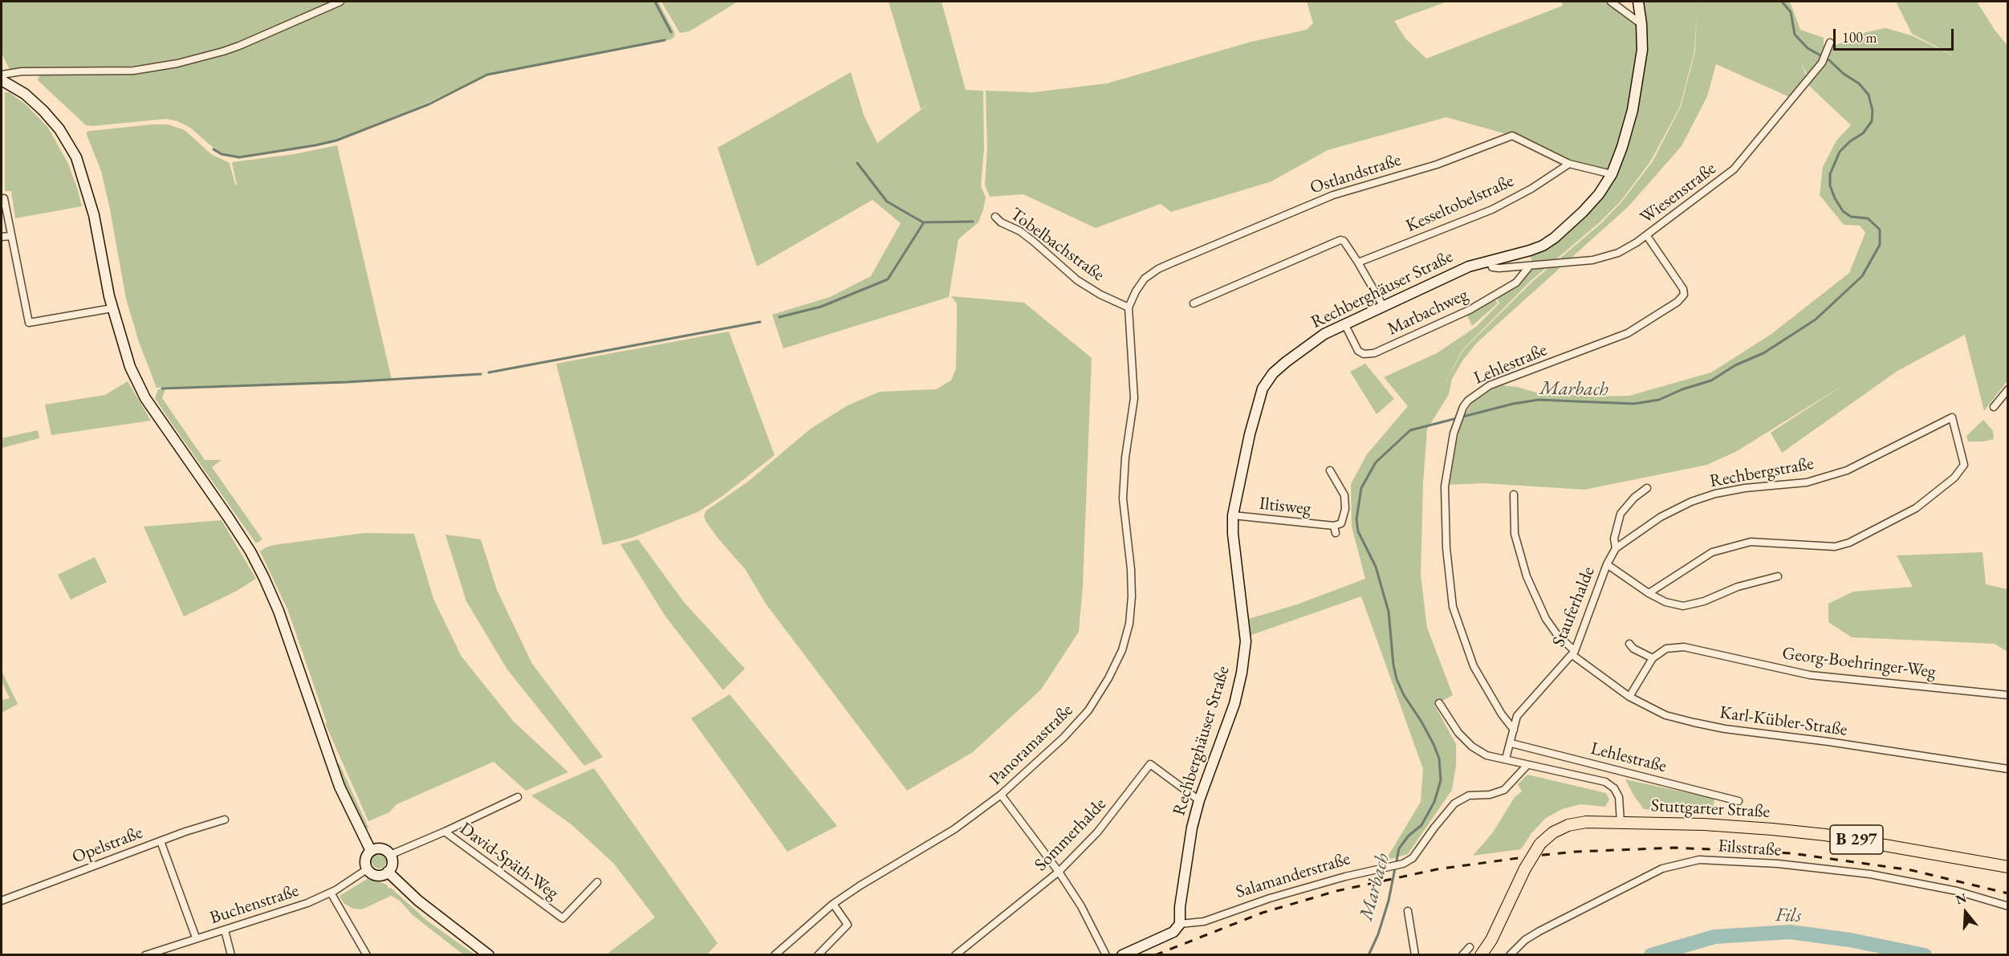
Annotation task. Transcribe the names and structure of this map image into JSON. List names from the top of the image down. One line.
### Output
{"streets":{"main road":["Stuttgarter Straße","B 297"],"street":["Ostlandstraße","Wiesenstraße","Kesseltobelstraße","Tobelbachstraße","Rechberghäuser Straße","Marbachweg","Lehlestraße","Rechbergstraße","Iltisweg","Stauferhalde","Georg-Boehringer-Weg","Karl-Kübler-Straße","Panoramastraße","Sommerhalde","Opelstraße","Filsstraße","David-Späth-Weg","Salamanderstraße","Buchenstraße"]},"crossings":[["Ostlandstraße","Kesseltobelstraße"],["Ostlandstraße","Tobelbachstraße"],["Ostlandstraße","Rechberghäuser Straße"],["Ostlandstraße","Panoramastraße"],["Wiesenstraße","Rechberghäuser Straße"],["Wiesenstraße","Marbachweg"],["Wiesenstraße","Lehlestraße"],["Tobelbachstraße","Panoramastraße"],["Rechberghäuser Straße","Marbachweg"],["Rechberghäuser Straße","Iltisweg"],["Rechberghäuser Straße","Sommerhalde"],["Rechberghäuser Straße","Salamanderstraße"],["Lehlestraße","Stauferhalde"],["Lehlestraße","Stuttgarter Straße"],["Lehlestraße","Salamanderstraße"],["Rechbergstraße","Stauferhalde"],["Stauferhalde","Karl-Kübler-Straße"]],"water":["Marbach","Fils"],"scale_bar":"100 m","north":"top"}
